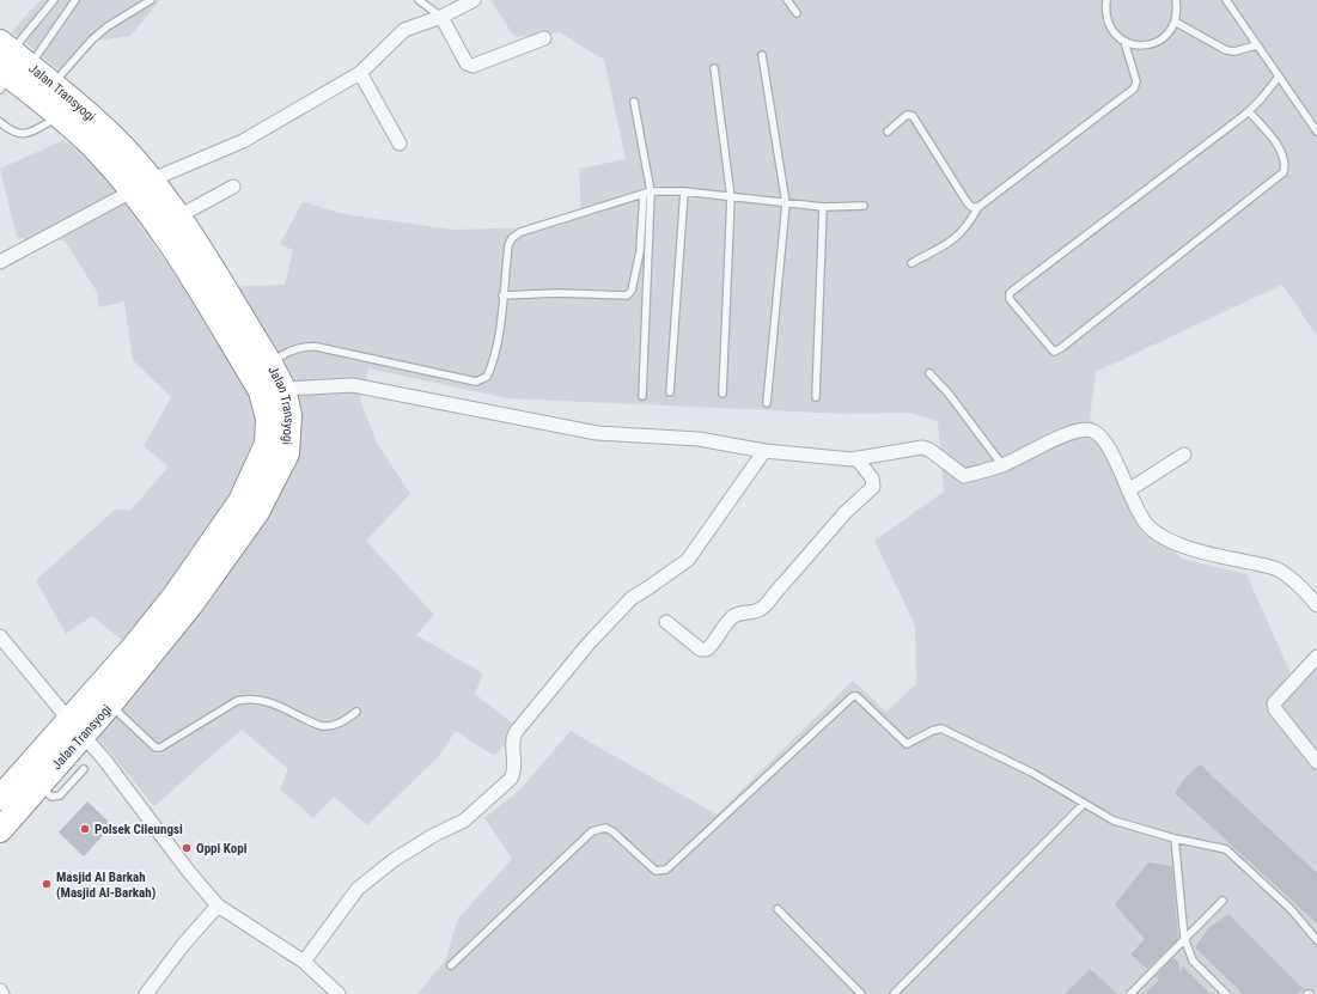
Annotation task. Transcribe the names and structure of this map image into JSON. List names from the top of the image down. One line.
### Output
{"streets":{"highway":["Jalan Transyogi"]},"places":["Polsek Cileungsi","Oppi Kopi","Masjid Al Barkah (Masjid Al-Barkah)"]}
